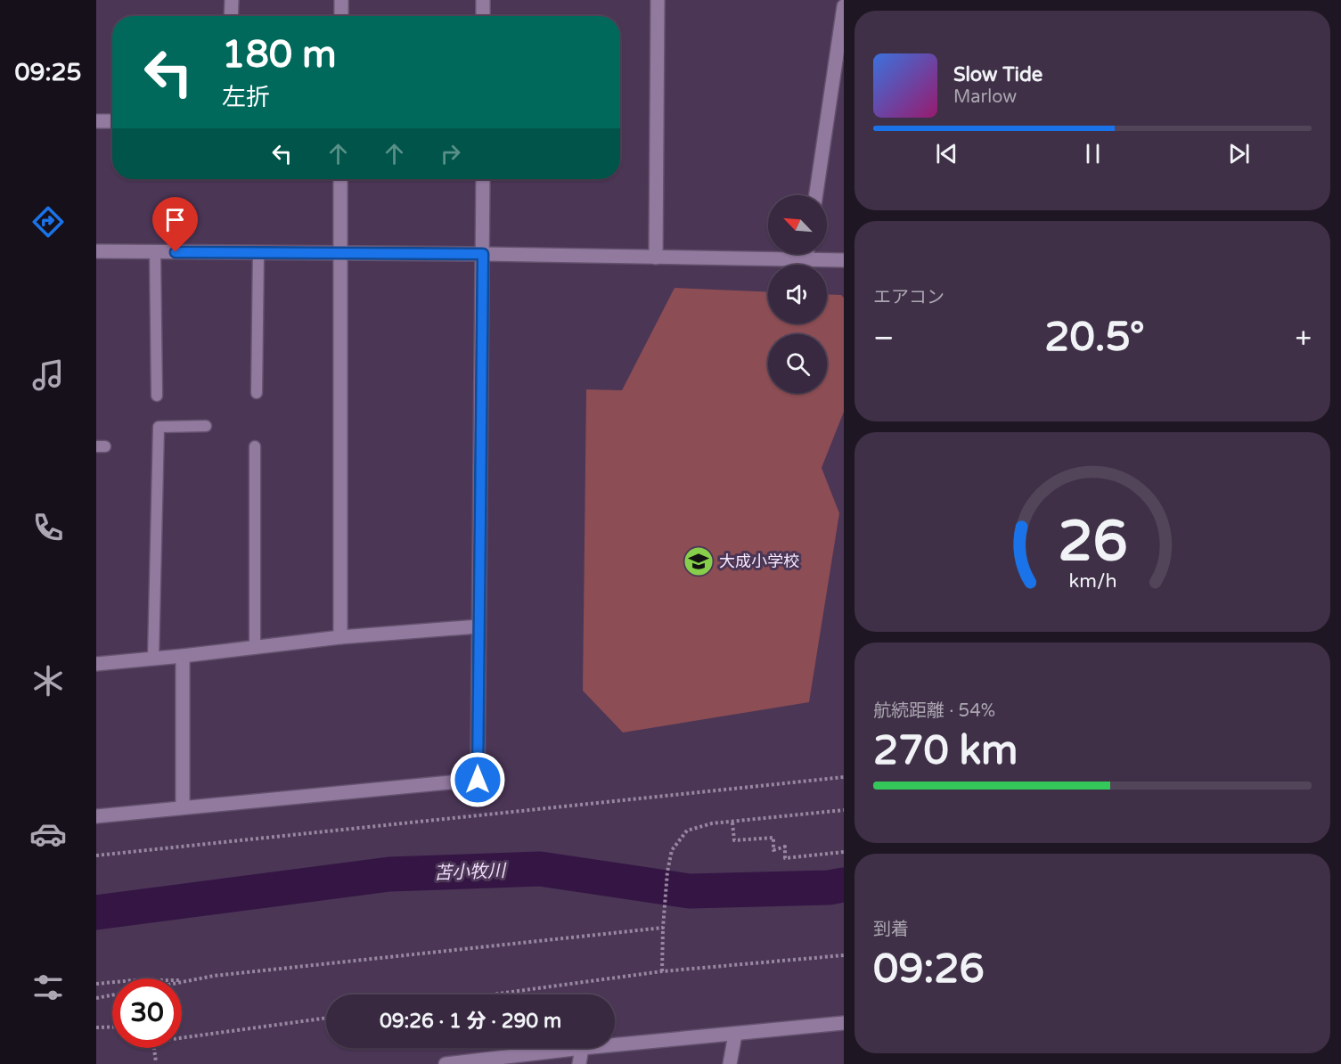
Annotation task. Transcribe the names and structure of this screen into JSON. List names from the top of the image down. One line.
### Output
{"water":["苫小牧川"],"places":{"school or university":["大成小学校"]},"north":"top left","page":{"tabs":"09:25","turn":["180 m","左折"],"song":["Slow Tide","Marlow"],"tile":["エアコン",["航続距離 · 54%","270 km"],["到着","09:26"]],"heat":["−","20.5°","+"],"limit":"30","trip":"09:26 · 1 分 · 290 m","gauge":["26","km/h"]}}
